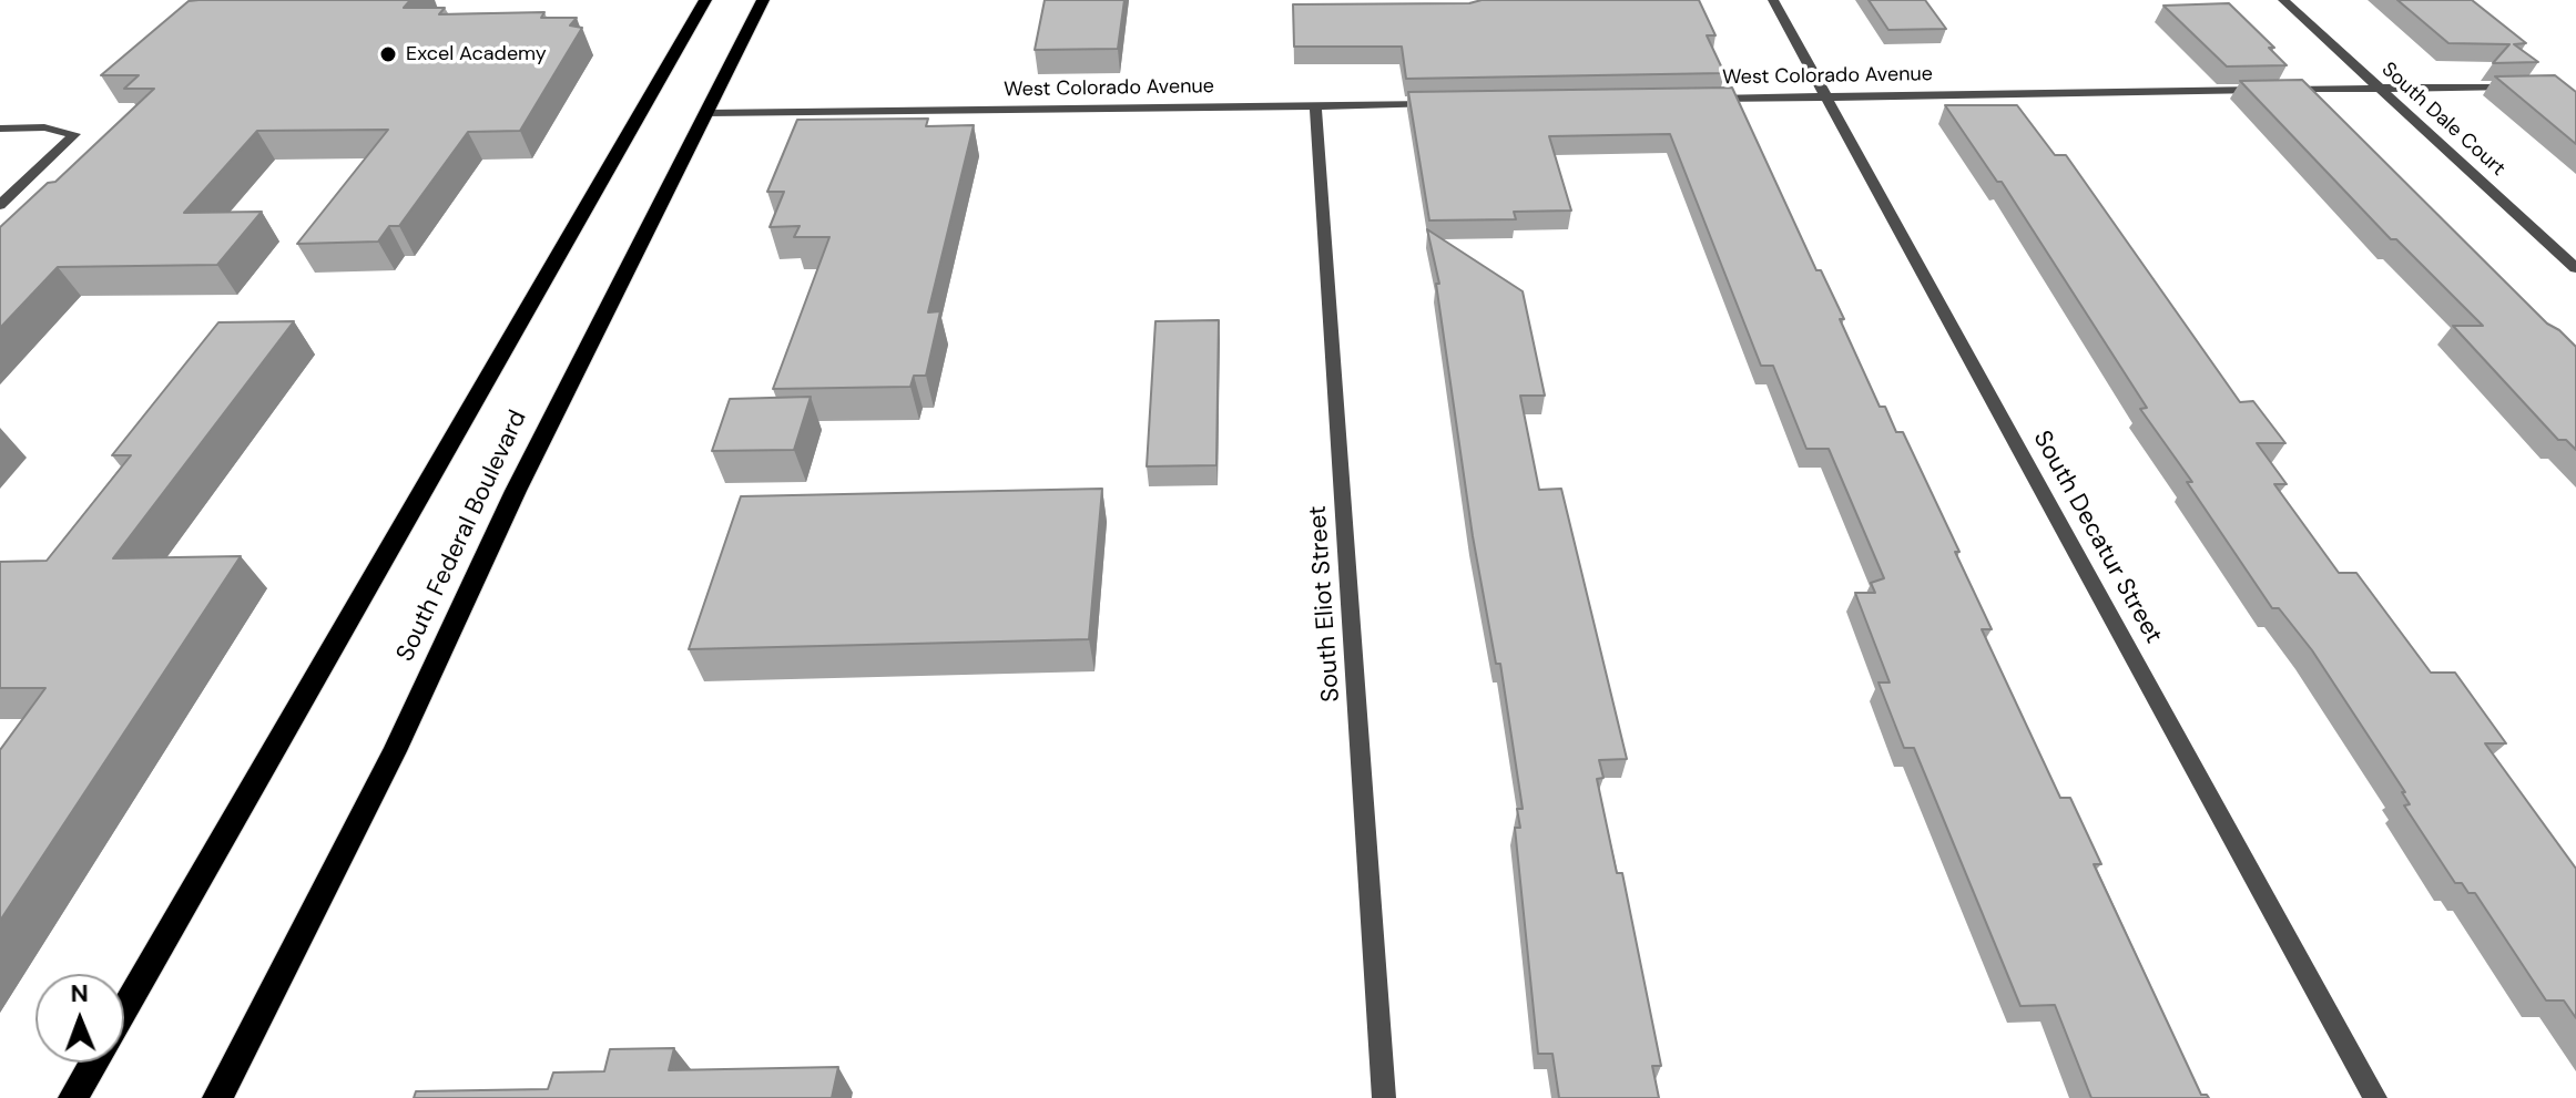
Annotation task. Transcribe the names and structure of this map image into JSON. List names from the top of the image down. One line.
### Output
{"streets":{"main road":["South Federal Boulevard"],"street":["West Colorado Avenue","South Dale Court","South Decatur Street","South Eliot Street"]},"crossings":[["West Colorado Avenue","South Dale Court"],["West Colorado Avenue","South Federal Boulevard"],["West Colorado Avenue","South Decatur Street"],["West Colorado Avenue","South Eliot Street"]],"places":["Excel Academy"],"north":"top"}
